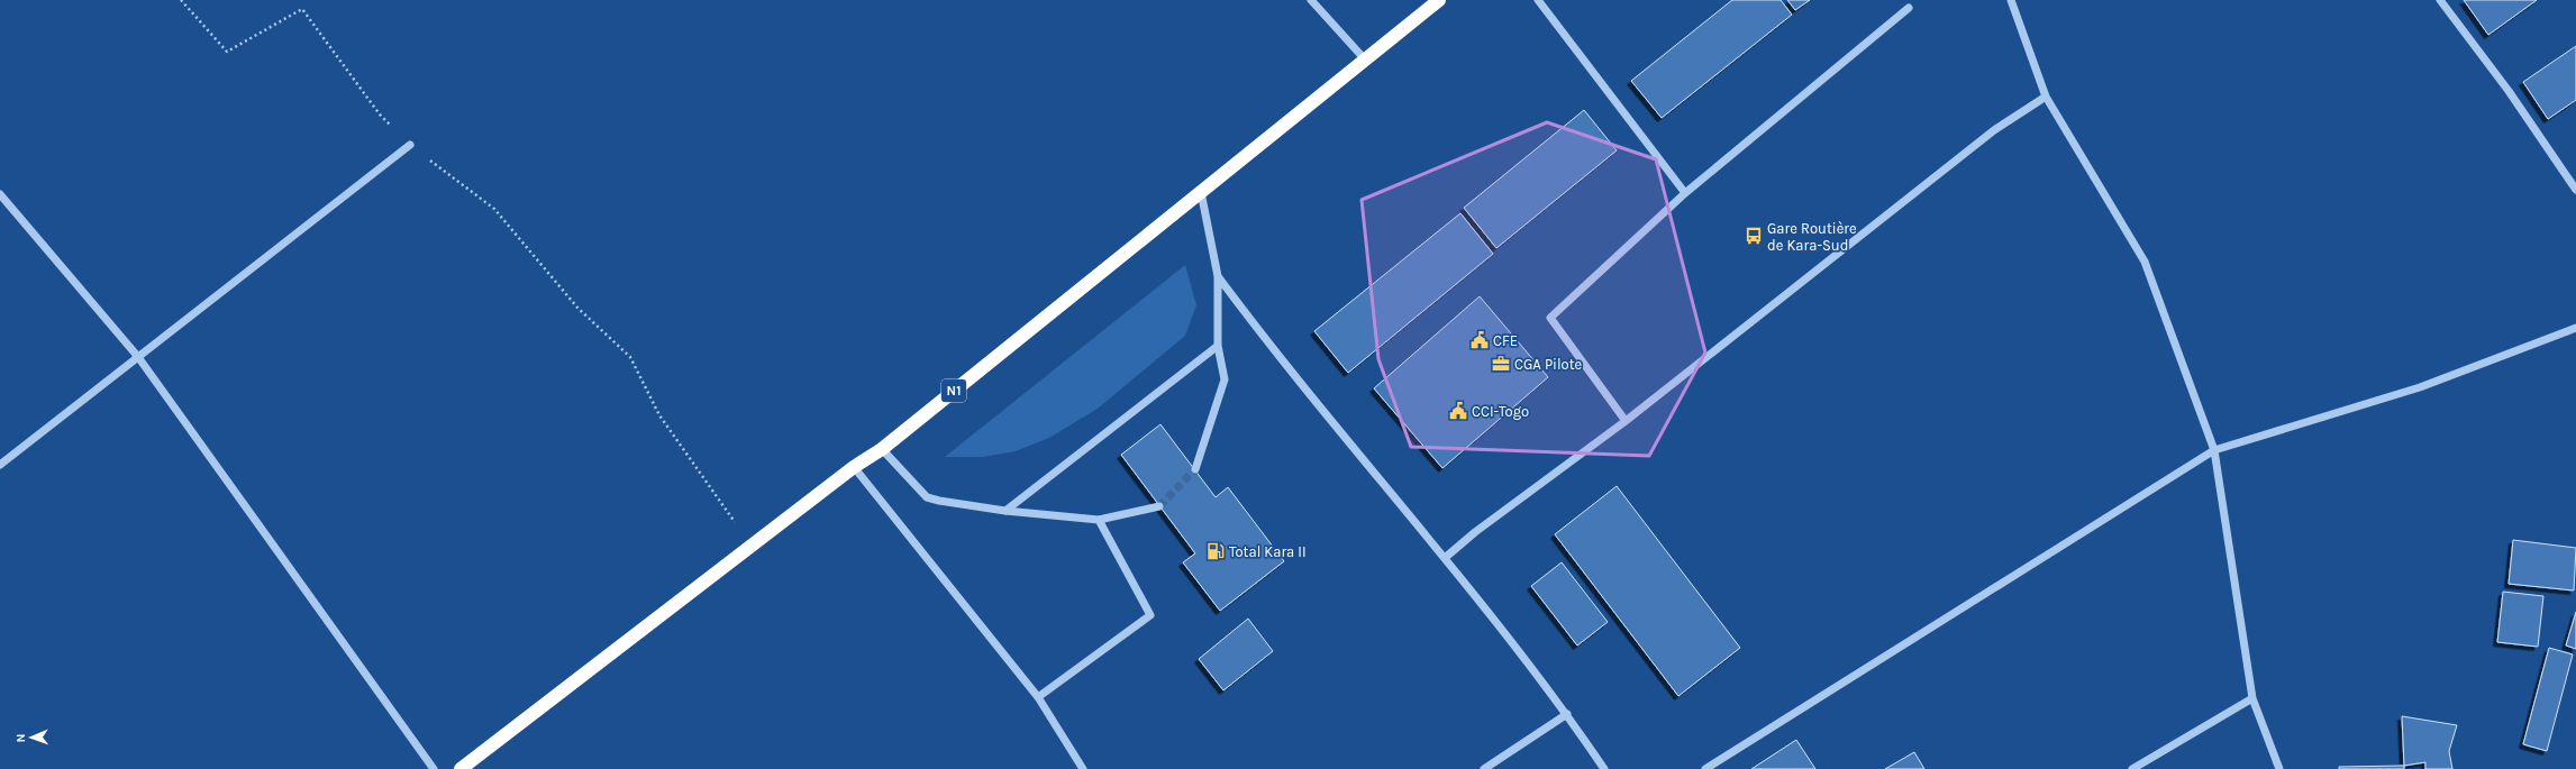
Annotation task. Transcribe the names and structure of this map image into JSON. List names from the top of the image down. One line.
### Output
{"streets":{"highway":["N1"]},"places":{"bus stop":["Gare Routière de Kara-Sud"],"public building":["CFE","CCI-Togo"],"office":["CGA Pilote"],"fuel station":["Total Kara II"]},"north":"left"}
